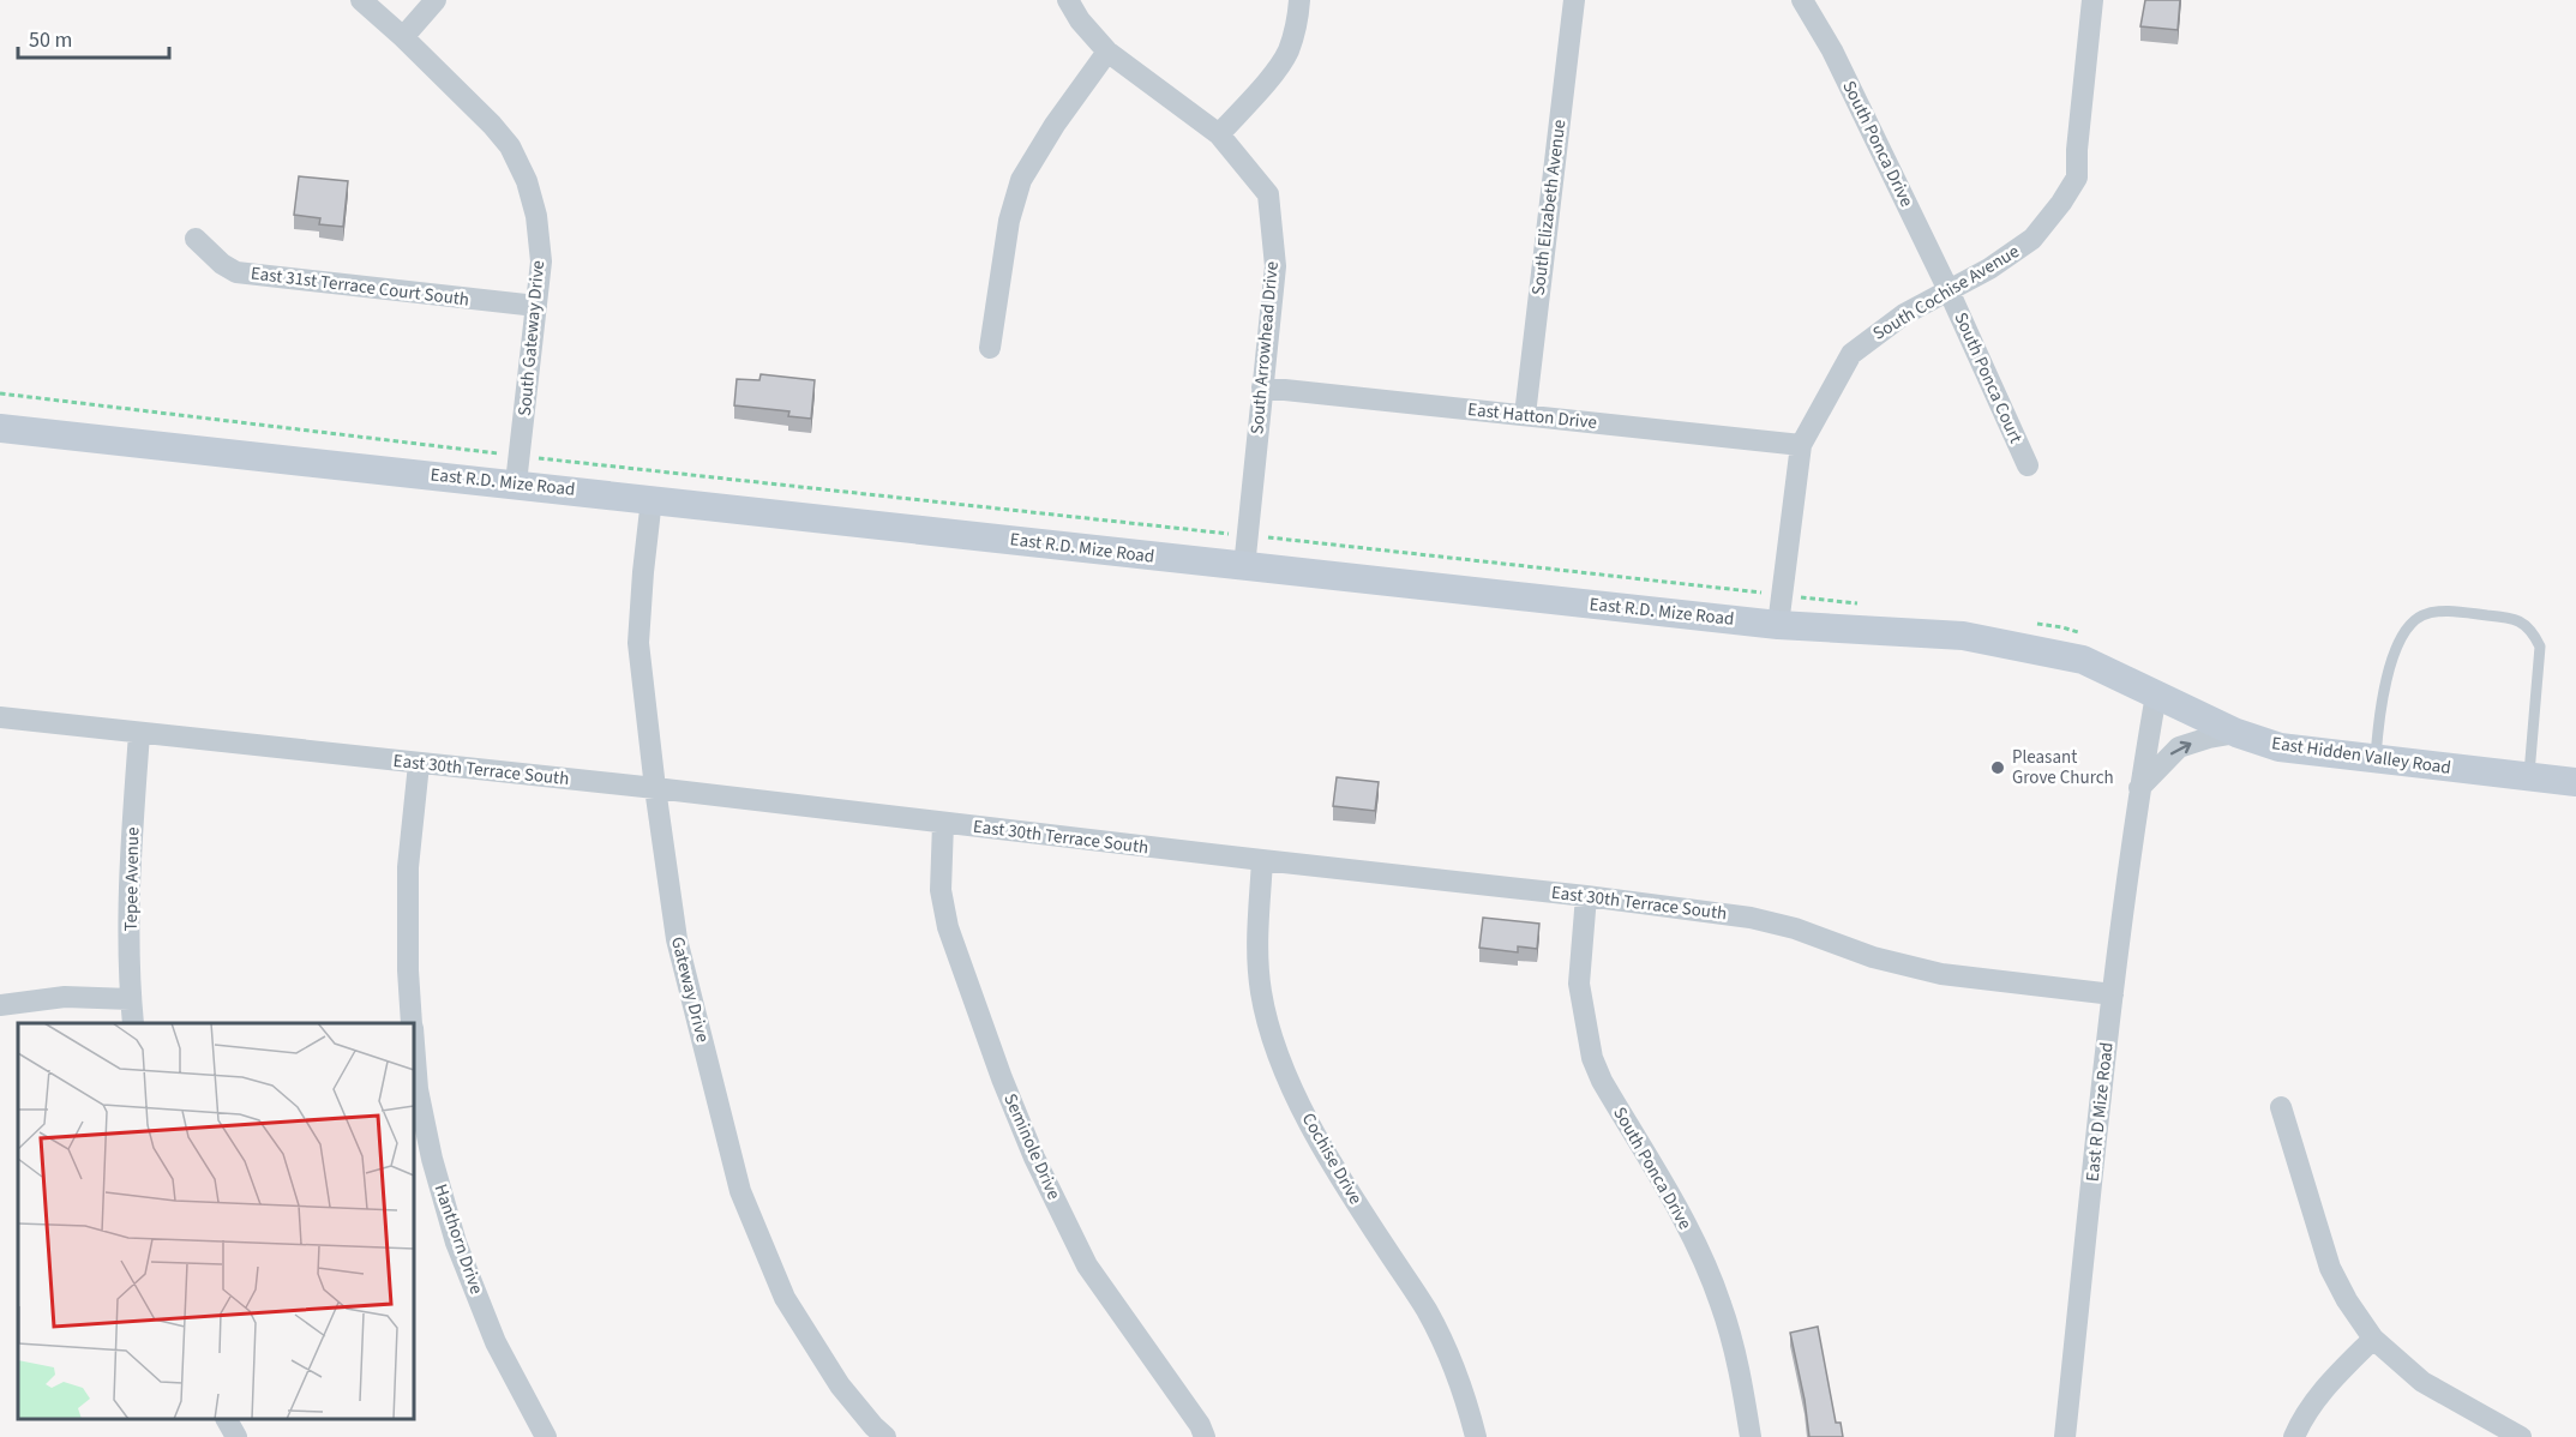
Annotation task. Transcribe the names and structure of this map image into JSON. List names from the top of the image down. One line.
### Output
{"streets":{"main road":["East R.D. Mize Road","East Hidden Valley Road"],"street":["South Ponca Drive","South Elizabeth Avenue","East 31st Terrace Court South","South Cochise Avenue","South Gateway Drive","South Arrowhead Drive","South Ponca Court","East Hatton Drive","East 30th Terrace South","Tepee Avenue","Gateway Drive","East R D Mize Road","Seminole Drive","Cochise Drive","Hanthorn Drive"]},"crossings":[["South Ponca Drive","South Cochise Avenue"],["South Ponca Drive","South Ponca Court"],["South Ponca Drive","East 30th Terrace South"],["South Elizabeth Avenue","East Hatton Drive"],["East 31st Terrace Court South","South Gateway Drive"],["South Cochise Avenue","South Ponca Court"],["South Cochise Avenue","East Hatton Drive"],["South Cochise Avenue","East R.D. Mize Road"],["South Gateway Drive","East R.D. Mize Road"],["South Arrowhead Drive","East Hatton Drive"],["South Arrowhead Drive","East R.D. Mize Road"],["East R.D. Mize Road","East Hidden Valley Road"],["East R.D. Mize Road","Gateway Drive"],["East R.D. Mize Road","East R D Mize Road"],["East Hidden Valley Road","East R D Mize Road"],["East 30th Terrace South","Tepee Avenue"],["East 30th Terrace South","Gateway Drive"],["East 30th Terrace South","East R D Mize Road"],["East 30th Terrace South","Seminole Drive"],["East 30th Terrace South","Cochise Drive"],["East 30th Terrace South","Hanthorn Drive"]],"places":["Pleasant Grove Church"],"scale_bar":"50 m"}
